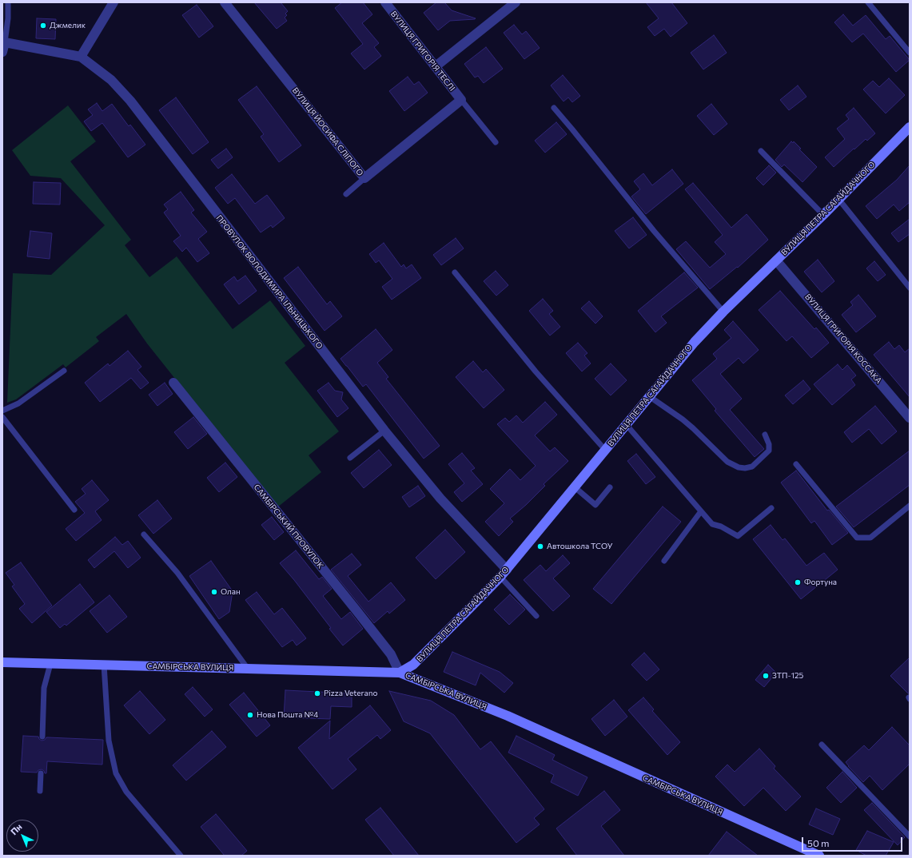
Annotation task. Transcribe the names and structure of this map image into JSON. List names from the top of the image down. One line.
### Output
{"streets":{"main road":["ВУЛИЦЯ ПЕТРА САГАЙДАЧНОГО","САМБІРСЬКА ВУЛИЦЯ"],"street":["ВУЛИЦЯ ГРИГОРІЯ ТЕСЛІ","ВУЛИЦЯ ЙОСИФА СЛІПОГО","ПРОВУЛОК ВОЛОДИМИРА ІЛЬНИЦЬКОГО","ВУЛИЦЯ ГРИГОРІЯ КОССАКА","САМБІРСЬКИЙ ПРОВУЛОК"]},"crossings":[["ВУЛИЦЯ ГРИГОРІЯ ТЕСЛІ","ВУЛИЦЯ ЙОСИФА СЛІПОГО"],["ВУЛИЦЯ ПЕТРА САГАЙДАЧНОГО","ПРОВУЛОК ВОЛОДИМИРА ІЛЬНИЦЬКОГО"],["ВУЛИЦЯ ПЕТРА САГАЙДАЧНОГО","ВУЛИЦЯ ГРИГОРІЯ КОССАКА"],["ВУЛИЦЯ ПЕТРА САГАЙДАЧНОГО","САМБІРСЬКИЙ ПРОВУЛОК"],["ВУЛИЦЯ ПЕТРА САГАЙДАЧНОГО","САМБІРСЬКА ВУЛИЦЯ"],["САМБІРСЬКИЙ ПРОВУЛОК","САМБІРСЬКА ВУЛИЦЯ"]],"places":["Джмелик","Автошкола ТСОУ","Фортуна","Олан","ЗТП-125","Pizza Veterano","Нова Пошта №4"],"scale_bar":"50 m","north":"top left"}
